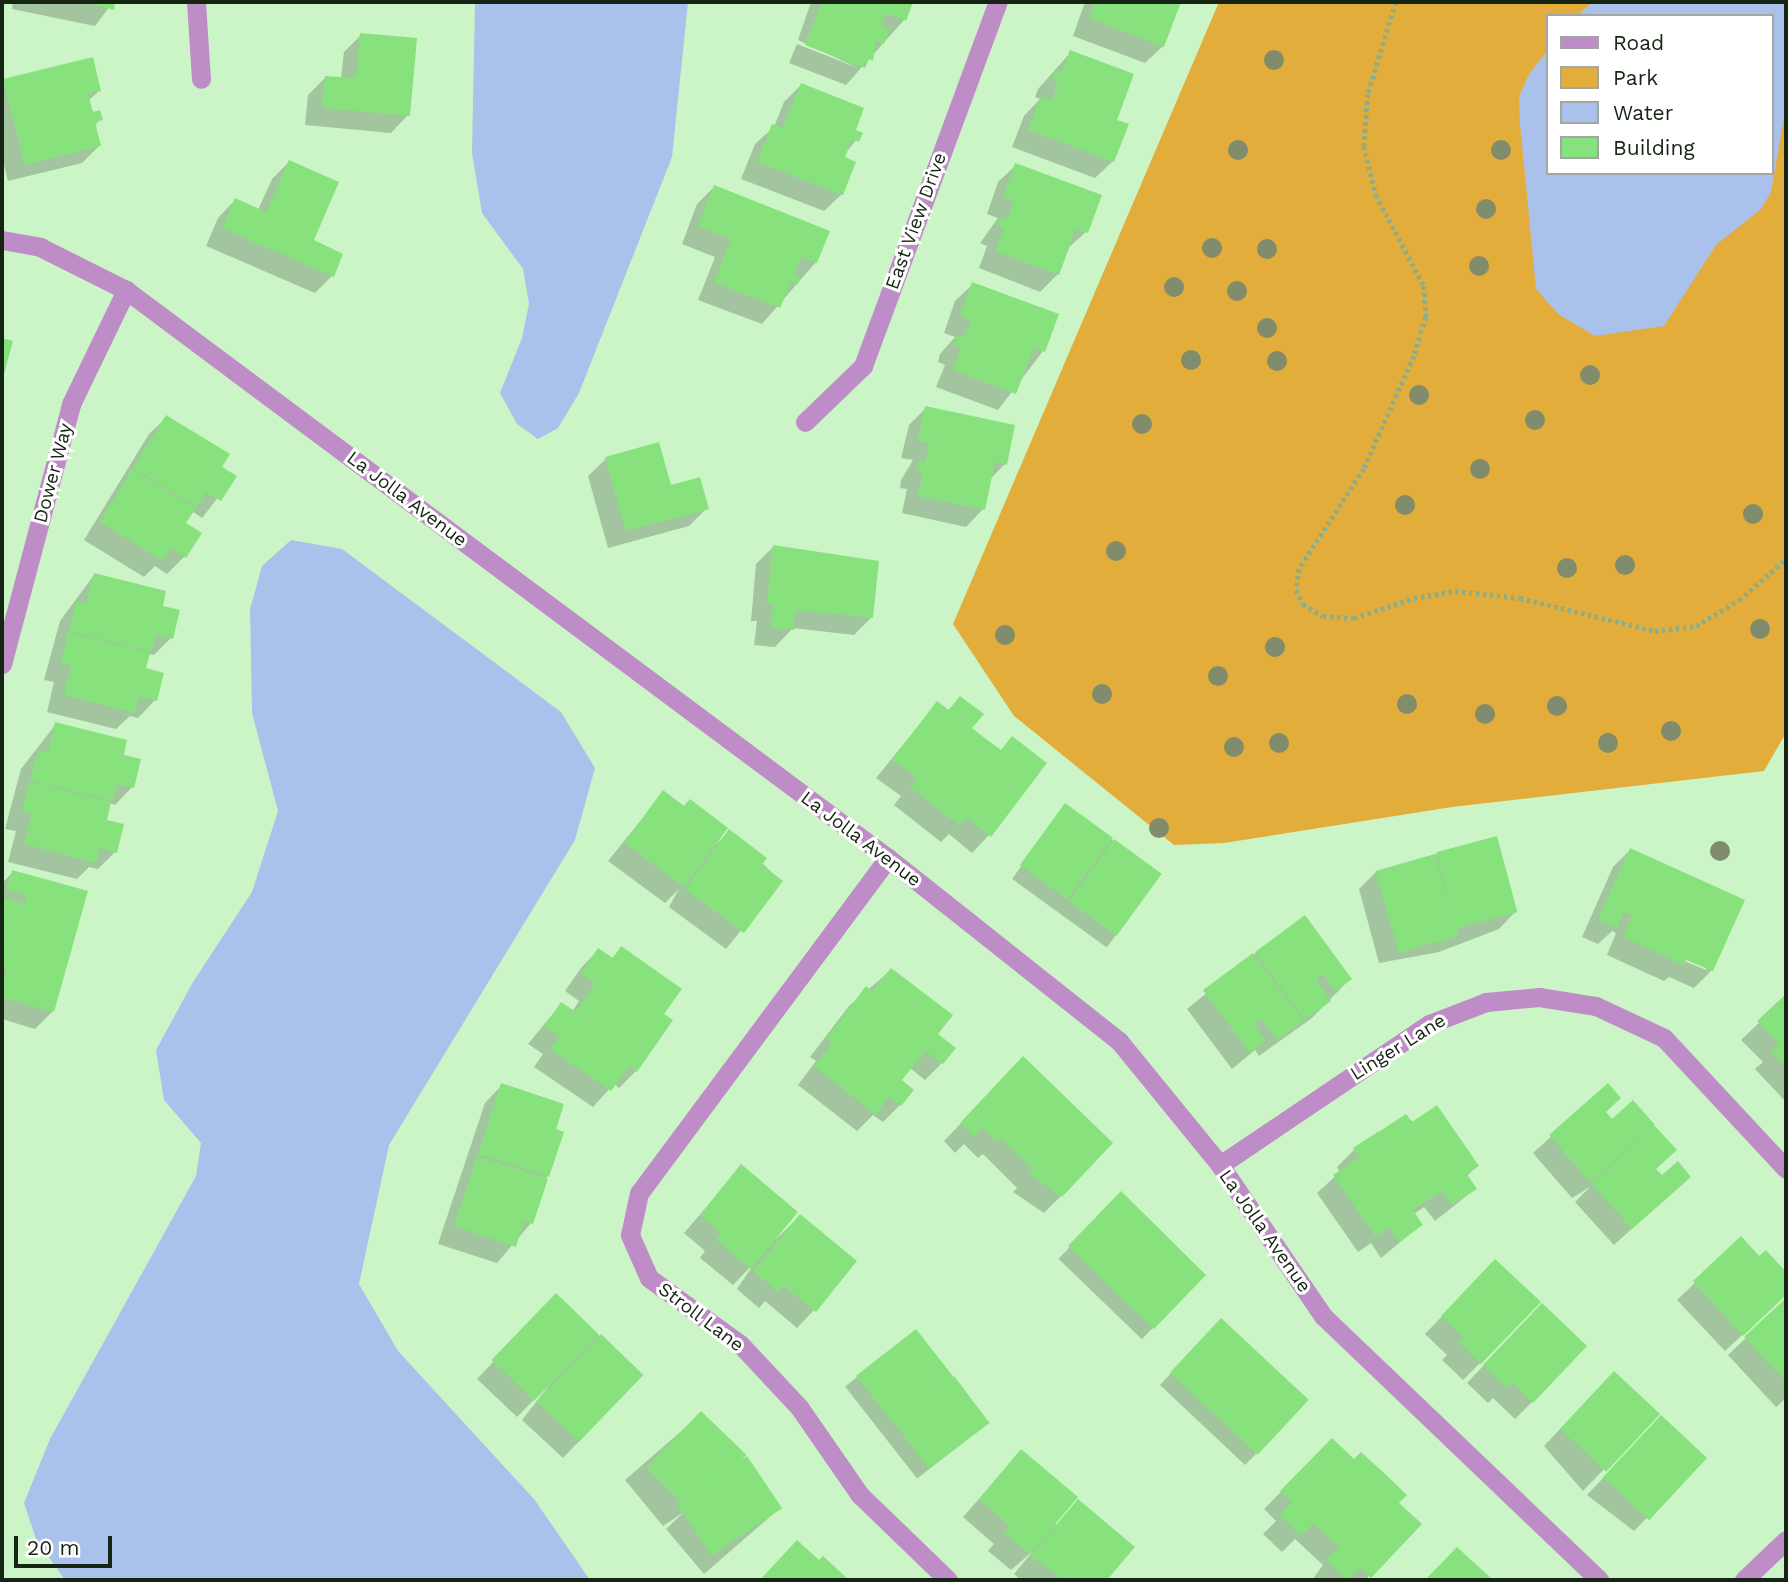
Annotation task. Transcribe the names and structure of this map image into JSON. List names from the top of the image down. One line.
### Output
{"streets":{"street":["East View Drive","Dower Way","La Jolla Avenue","Linger Lane","Stroll Lane"]},"crossings":[["Dower Way","La Jolla Avenue"],["La Jolla Avenue","Linger Lane"],["La Jolla Avenue","Stroll Lane"]],"legend":["Road","Park","Water","Building"],"scale_bar":"20 m"}
